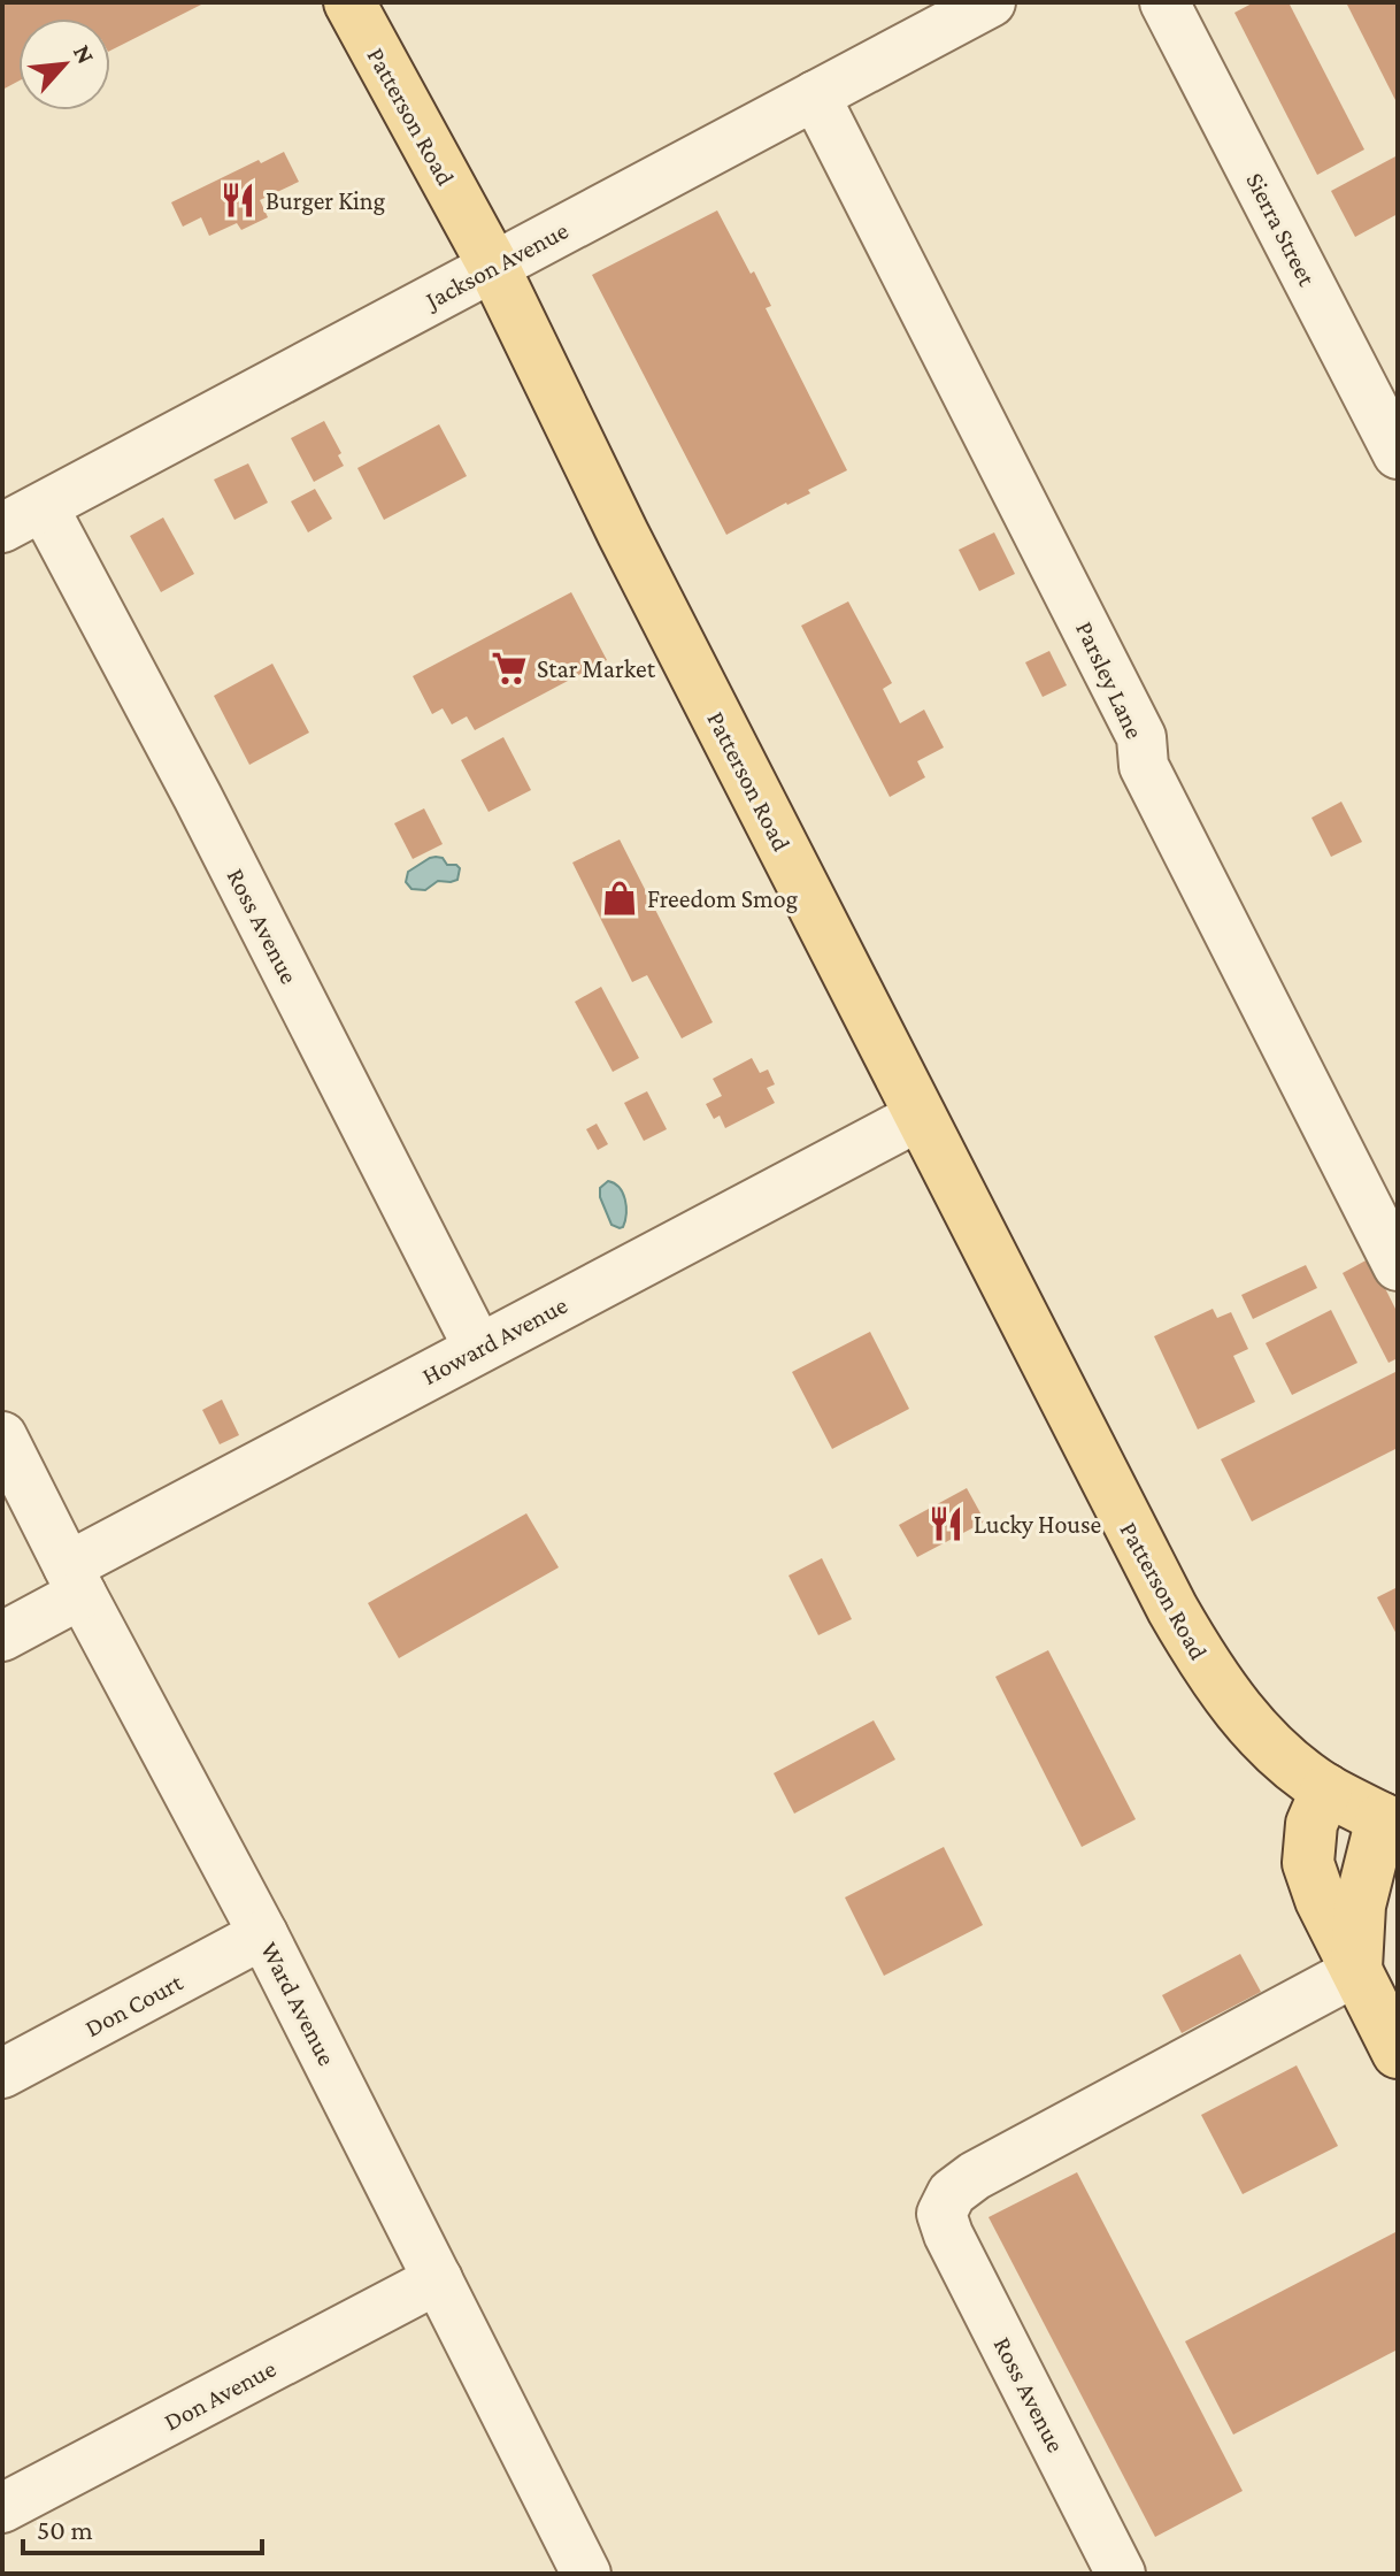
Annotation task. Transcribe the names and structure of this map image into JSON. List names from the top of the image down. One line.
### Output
{"streets":{"main road":["Patterson Road"],"street":["Sierra Street","Jackson Avenue","Parsley Lane","Ross Avenue","Howard Avenue","Ward Avenue","Don Court","Don Avenue"]},"crossings":[["Patterson Road","Jackson Avenue"],["Patterson Road","Howard Avenue"],["Jackson Avenue","Parsley Lane"],["Jackson Avenue","Ross Avenue"],["Ross Avenue","Howard Avenue"],["Howard Avenue","Ward Avenue"],["Ward Avenue","Don Court"],["Ward Avenue","Don Avenue"]],"places":{"restaurant":["Burger King","Lucky House"],"supermarket":["Star Market"],"shop":["Freedom Smog"]},"scale_bar":"50 m","north":"top right"}
